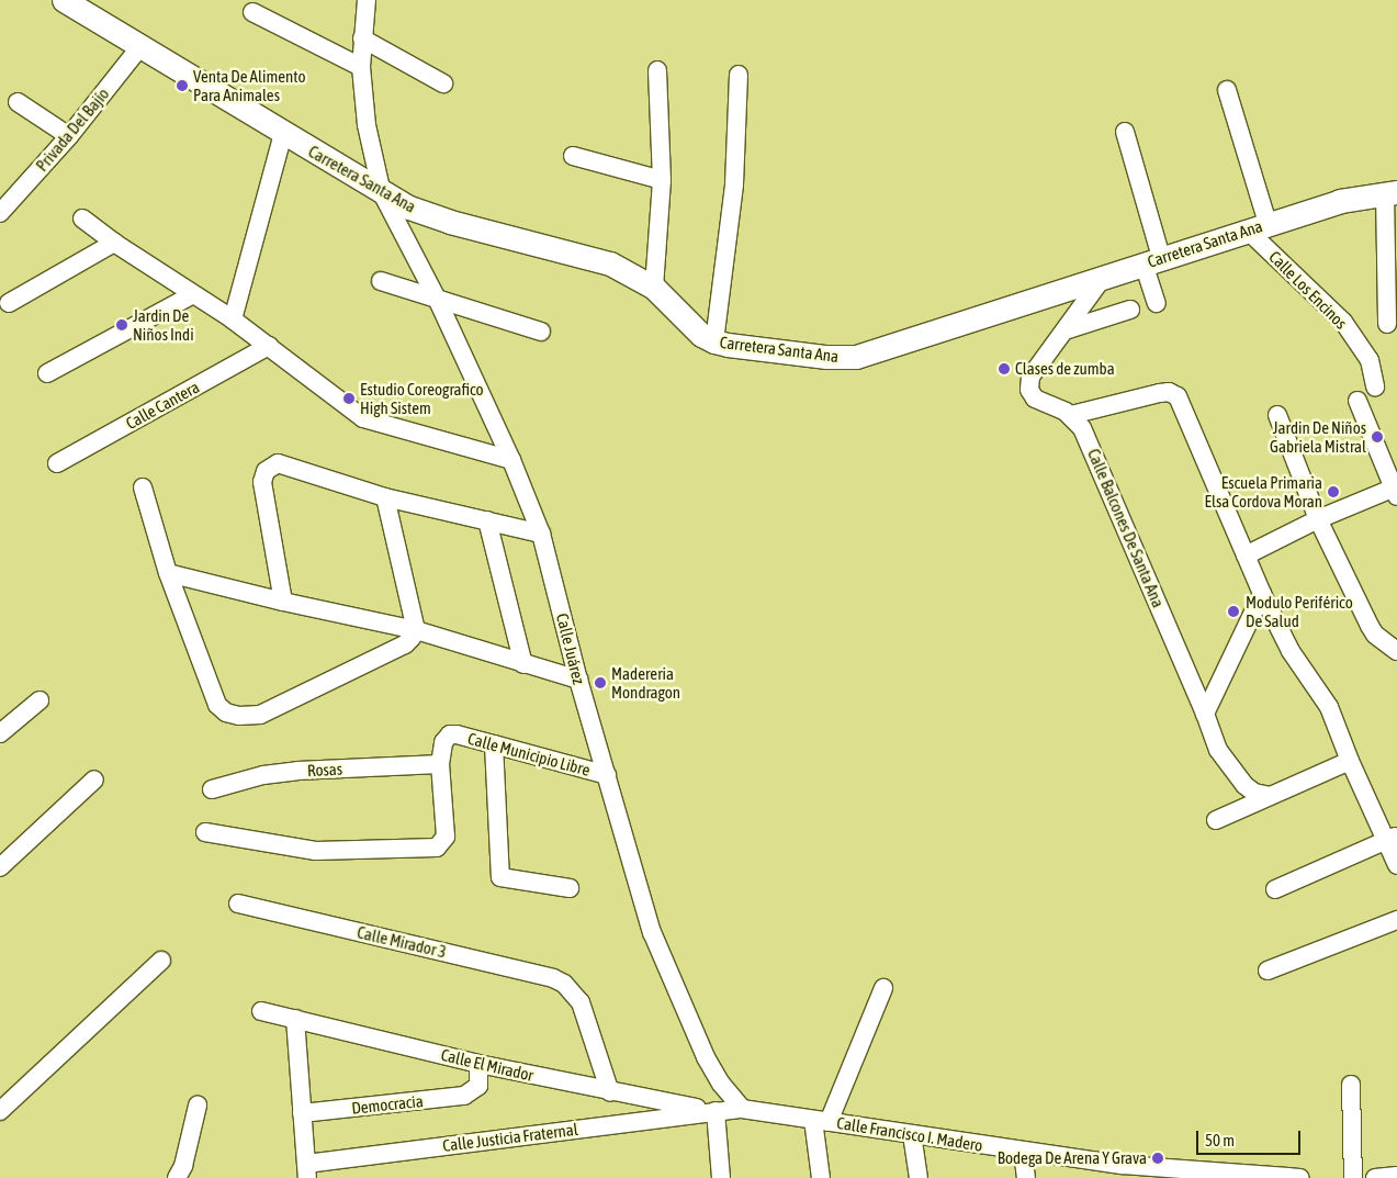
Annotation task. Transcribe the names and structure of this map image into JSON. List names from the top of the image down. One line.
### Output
{"streets":{"main road":["Carretera Santa Ana"],"street":["Privada Del Bajío","Calle Los Encinos","Calle Cantera","Calle Balcones De Santa Ana","Calle Juárez","Calle Municipio Libre","Rosas","Calle Mirador 3","Calle El Mirador","Democracia","Calle Francisco I. Madero","Calle Justicia Fraternal"]},"crossings":[["Privada Del Bajío","Carretera Santa Ana"],["Carretera Santa Ana","Calle Los Encinos"],["Carretera Santa Ana","Calle Juárez"],["Calle Juárez","Calle Municipio Libre"],["Calle Juárez","Calle Francisco I. Madero"],["Calle Municipio Libre","Rosas"],["Calle Mirador 3","Calle El Mirador"],["Calle El Mirador","Democracia"],["Calle El Mirador","Calle Francisco I. Madero"],["Calle El Mirador","Calle Justicia Fraternal"],["Calle Francisco I. Madero","Calle Justicia Fraternal"]],"places":["Venta De Alimento Para Animales","Jardin De Niños Indi","Clases de zumba","Estudio Coreografico High Sistem","Jardin De Niños Gabriela Mistral","Escuela Primaria Elsa Cordova Moran","Modulo Periférico De Salud","Madereria Mondragon","Bodega De Arena Y Grava"],"scale_bar":"50 m"}
